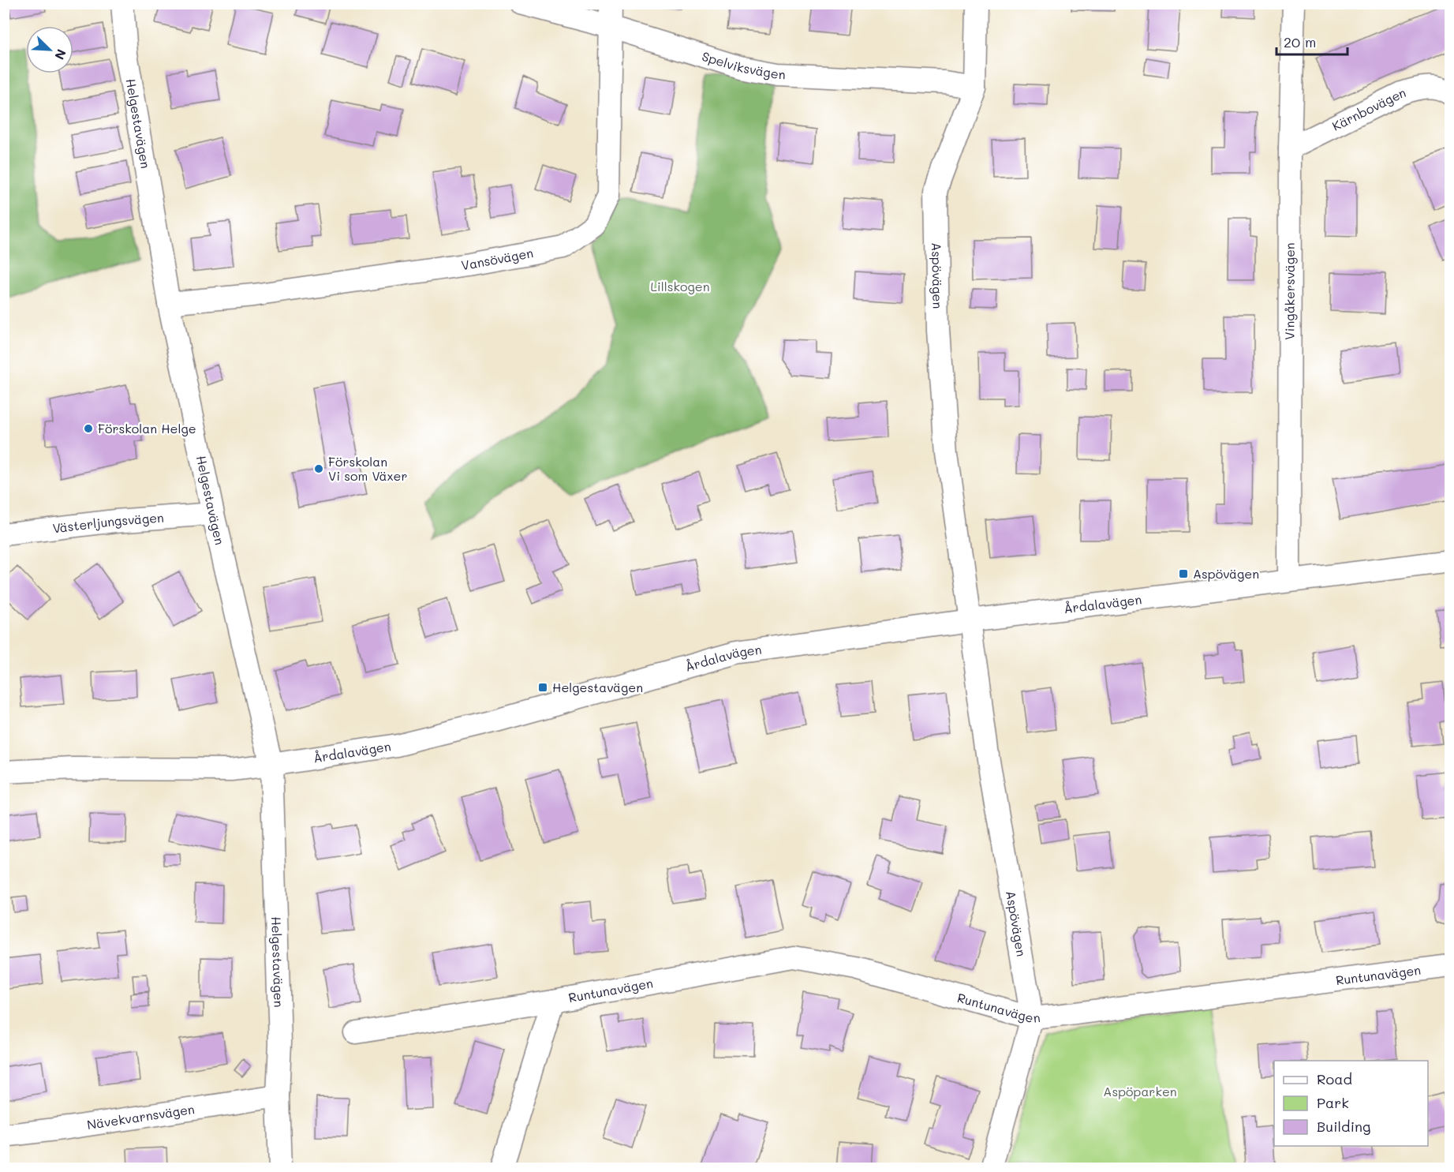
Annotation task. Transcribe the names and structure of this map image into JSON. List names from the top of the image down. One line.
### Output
{"streets":{"street":["Spelviksvägen","Kärnbovägen","Helgestavägen","Vansövägen","Aspövägen","Vingåkersvägen","Västerljungsvägen","Årdalavägen","Runtunavägen","Nävekvarnsvägen"]},"crossings":[["Spelviksvägen","Vansövägen"],["Spelviksvägen","Aspövägen"],["Kärnbovägen","Vingåkersvägen"],["Helgestavägen","Vansövägen"],["Helgestavägen","Västerljungsvägen"],["Helgestavägen","Årdalavägen"],["Helgestavägen","Nävekvarnsvägen"],["Aspövägen","Årdalavägen"],["Aspövägen","Runtunavägen"],["Vingåkersvägen","Årdalavägen"]],"parks":["Lillskogen","Aspöparken"],"places":{"other":["Förskolan Helge","Förskolan Vi som Växer"],"transit":["Aspövägen","Helgestavägen"]},"legend":["Road","Park","Building"],"scale_bar":"20 m","north":"bottom right"}
